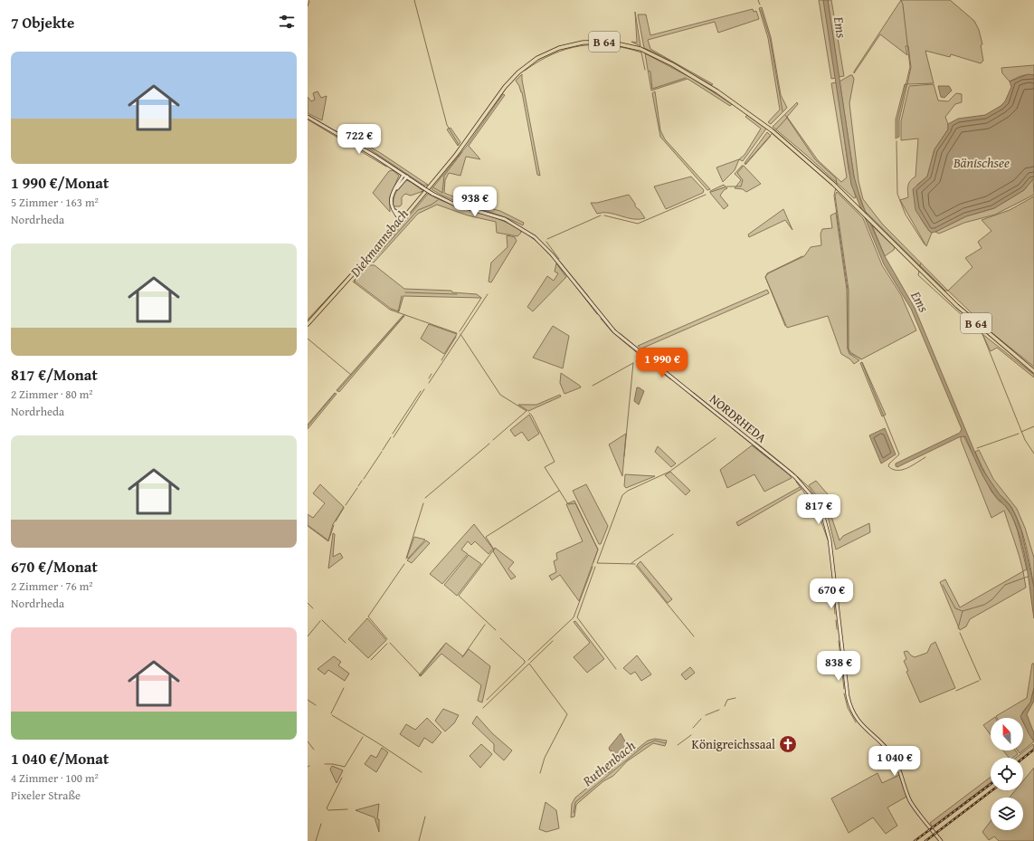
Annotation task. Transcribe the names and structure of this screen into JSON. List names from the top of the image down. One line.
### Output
{"streets":{"main road":["B 64","NORDRHEDA"]},"water":["Ems","Bänischsee","Diekmannsbach","Ruthenbach"],"places":{"church":["Königreichssaal"]},"north":"top","page":{"heading":"7 Objekte","list":[{"name":"1 990 €/Monat","note":"5 Zimmer · 163 m² · Nordrheda"},{"name":"817 €/Monat","note":"2 Zimmer · 80 m² · Nordrheda"},{"name":"670 €/Monat","note":"2 Zimmer · 76 m² · Nordrheda"},{"name":"1 040 €/Monat","note":"4 Zimmer · 100 m² · Pixeler Straße"}],"price":["722 €","938 €","1 990 €","817 €","670 €","838 €","1 040 €"]}}
